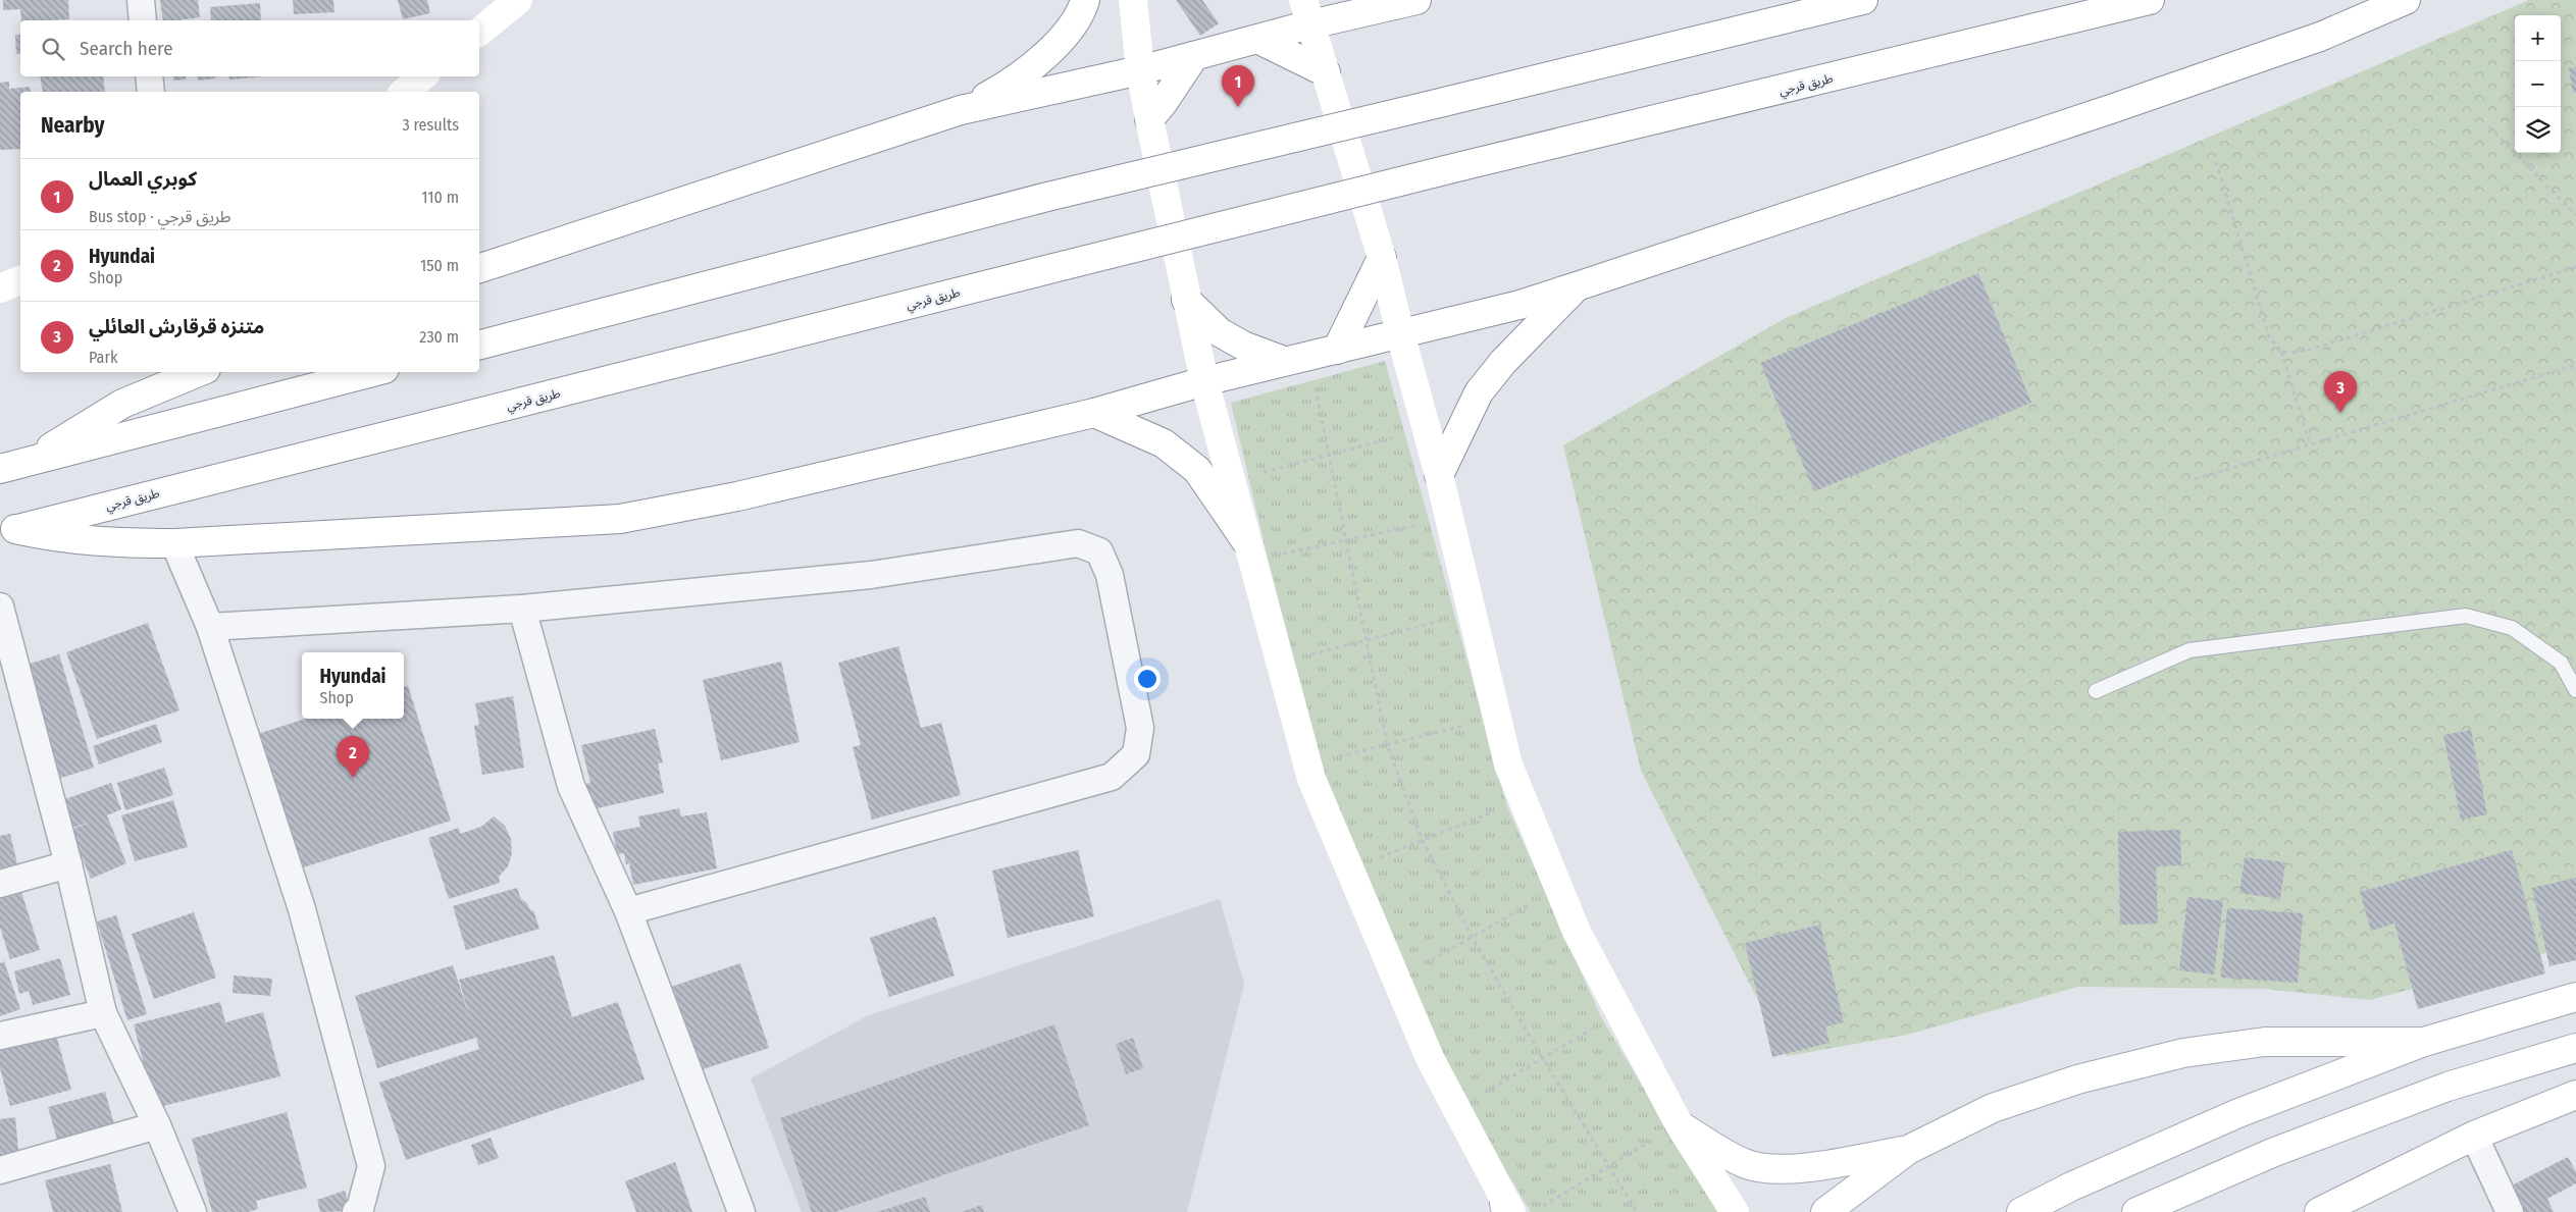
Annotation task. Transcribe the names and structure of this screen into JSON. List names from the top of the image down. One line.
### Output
{"streets":{"main road":["طريق قرجي"]},"page":{"map_buttons":["+","−"],"search":"Search here","pins":["1","3","2"],"heading":["Nearby","3 results"],"list":[{"mark":"1","name":"كوبري العمال","note":"Bus stop · طريق قرجي","value":"110 m"},{"mark":"2","name":"Hyundai","note":"Shop","value":"150 m"},{"mark":"3","name":"متنزه قرقارش العائلي","note":"Park","value":"230 m"}],"popup":["Hyundai","Shop"]}}
